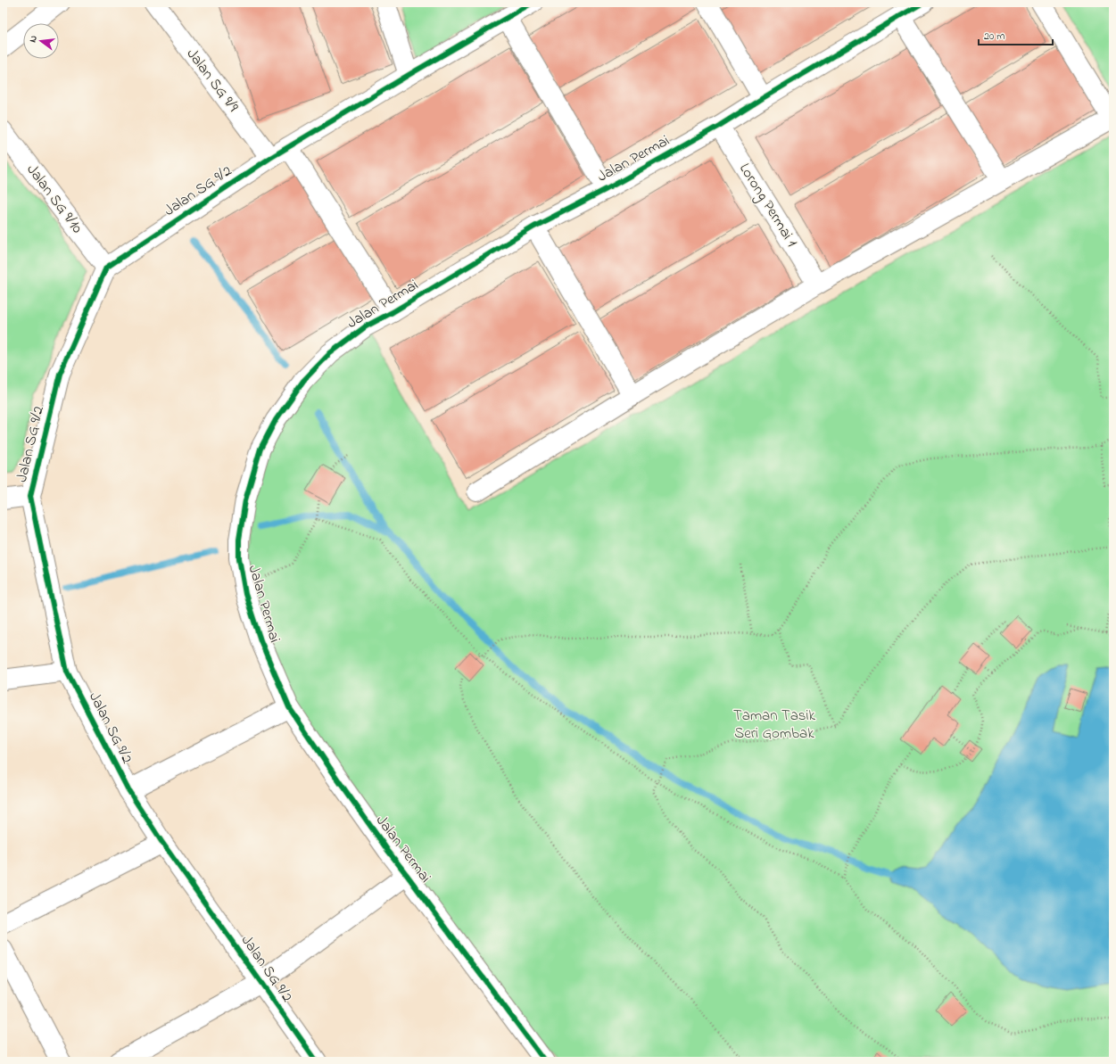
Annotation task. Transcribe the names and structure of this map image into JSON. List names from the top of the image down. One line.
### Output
{"streets":{"street":["Jalan SG 9/9","Jalan Permai","Jalan SG 9/2","Jalan SG 9/10","Lorong Permai 1"]},"crossings":[["Jalan SG 9/9","Jalan SG 9/2"],["Jalan Permai","Lorong Permai 1"],["Jalan SG 9/2","Jalan SG 9/10"]],"parks":["Taman Tasik Seri Gombak"],"scale_bar":"20 m","north":"left"}
